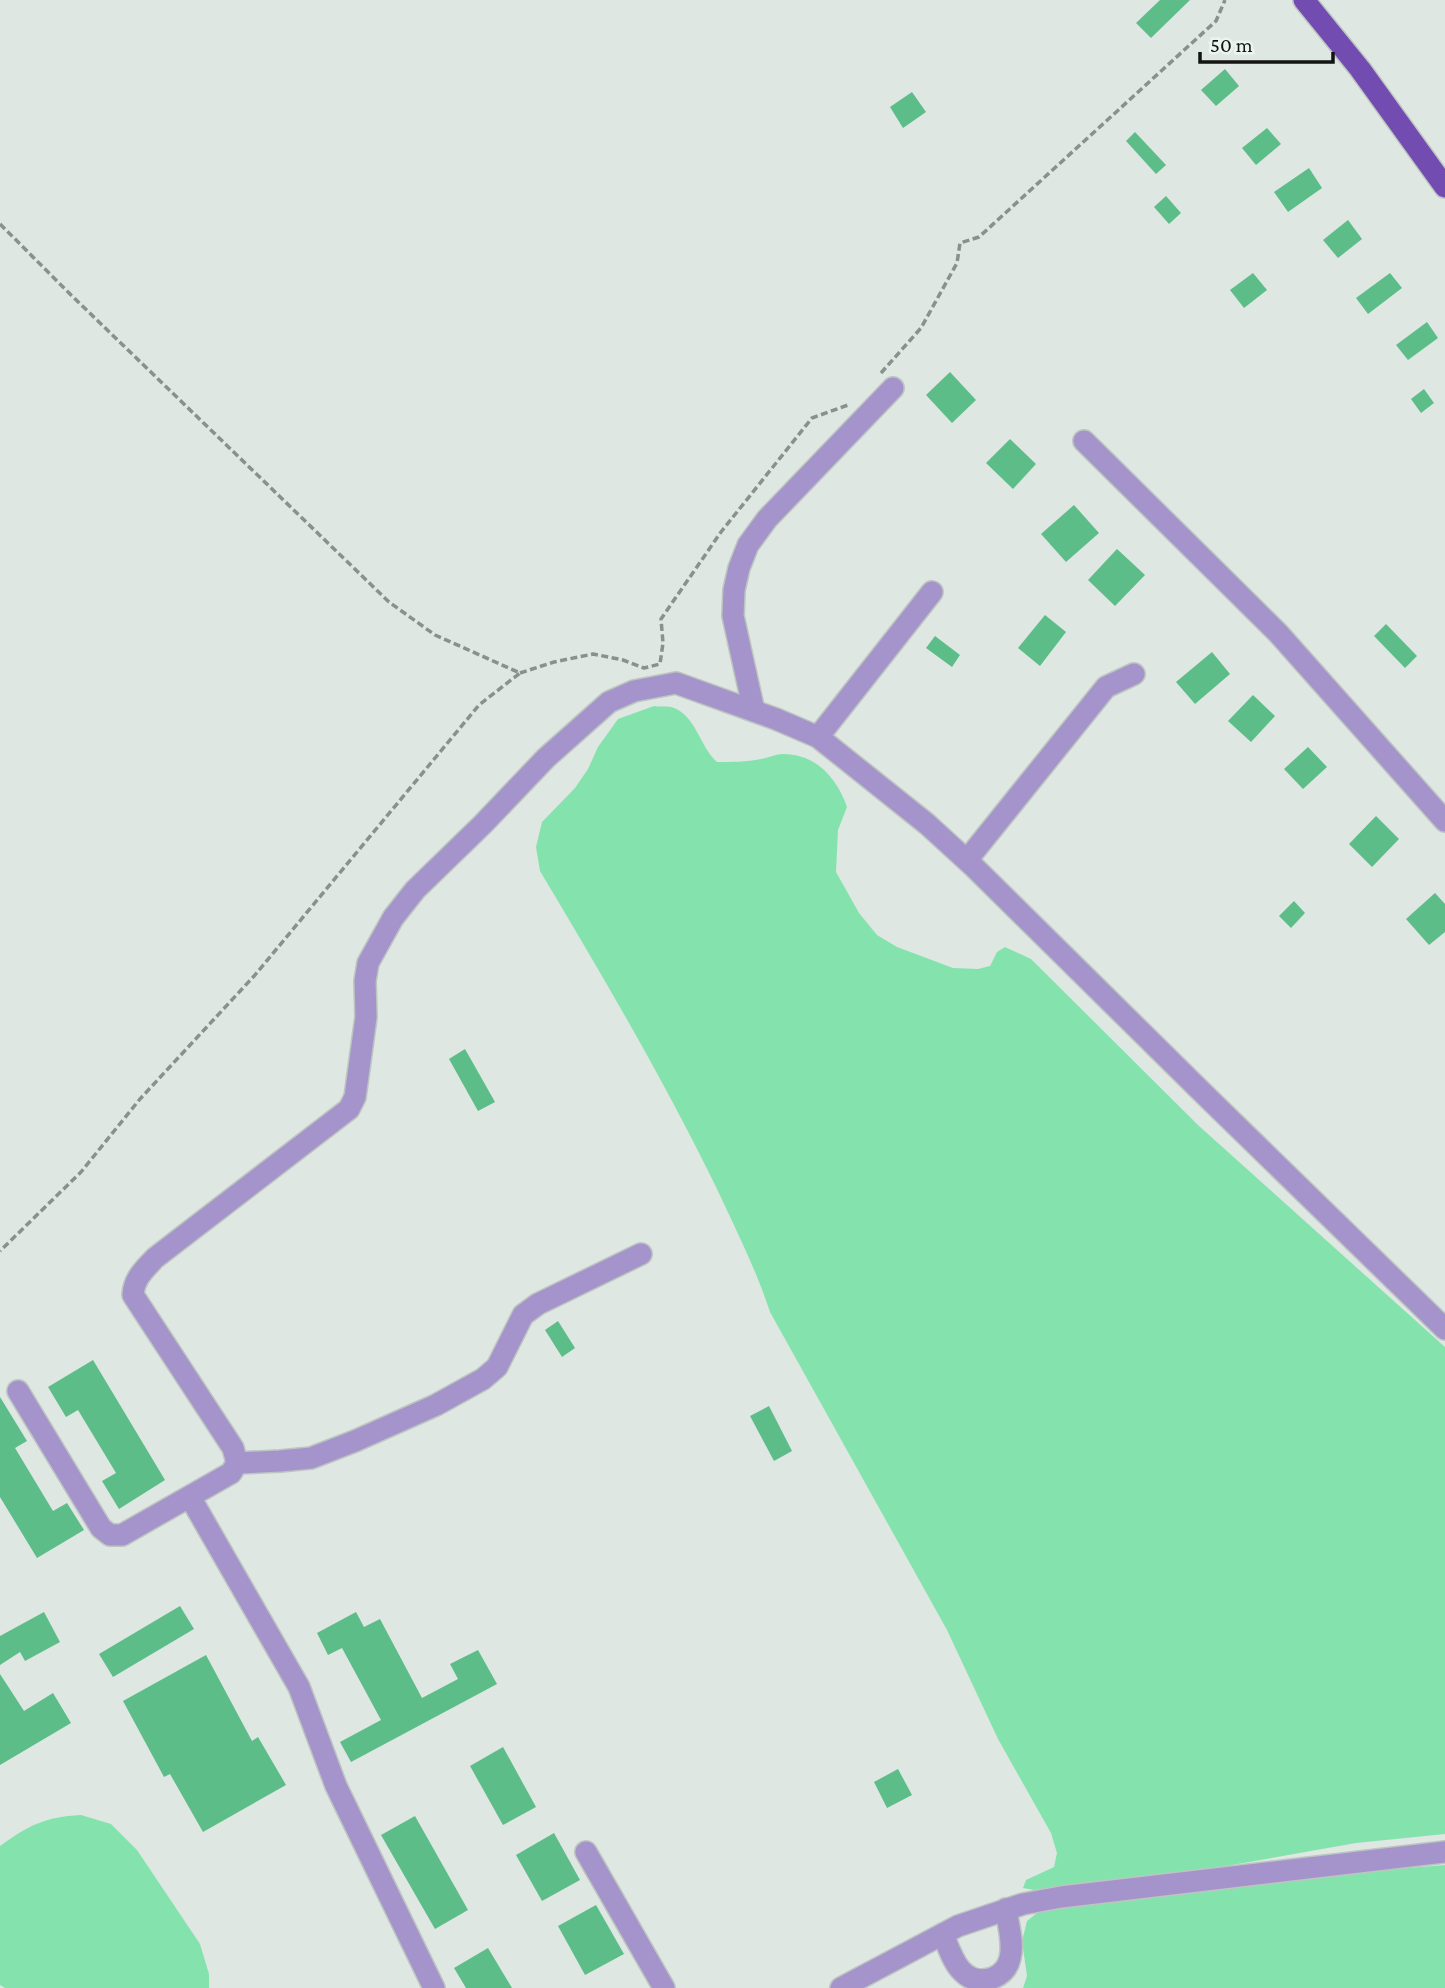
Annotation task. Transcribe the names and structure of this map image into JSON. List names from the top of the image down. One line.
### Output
{"scale_bar":"50 m"}
